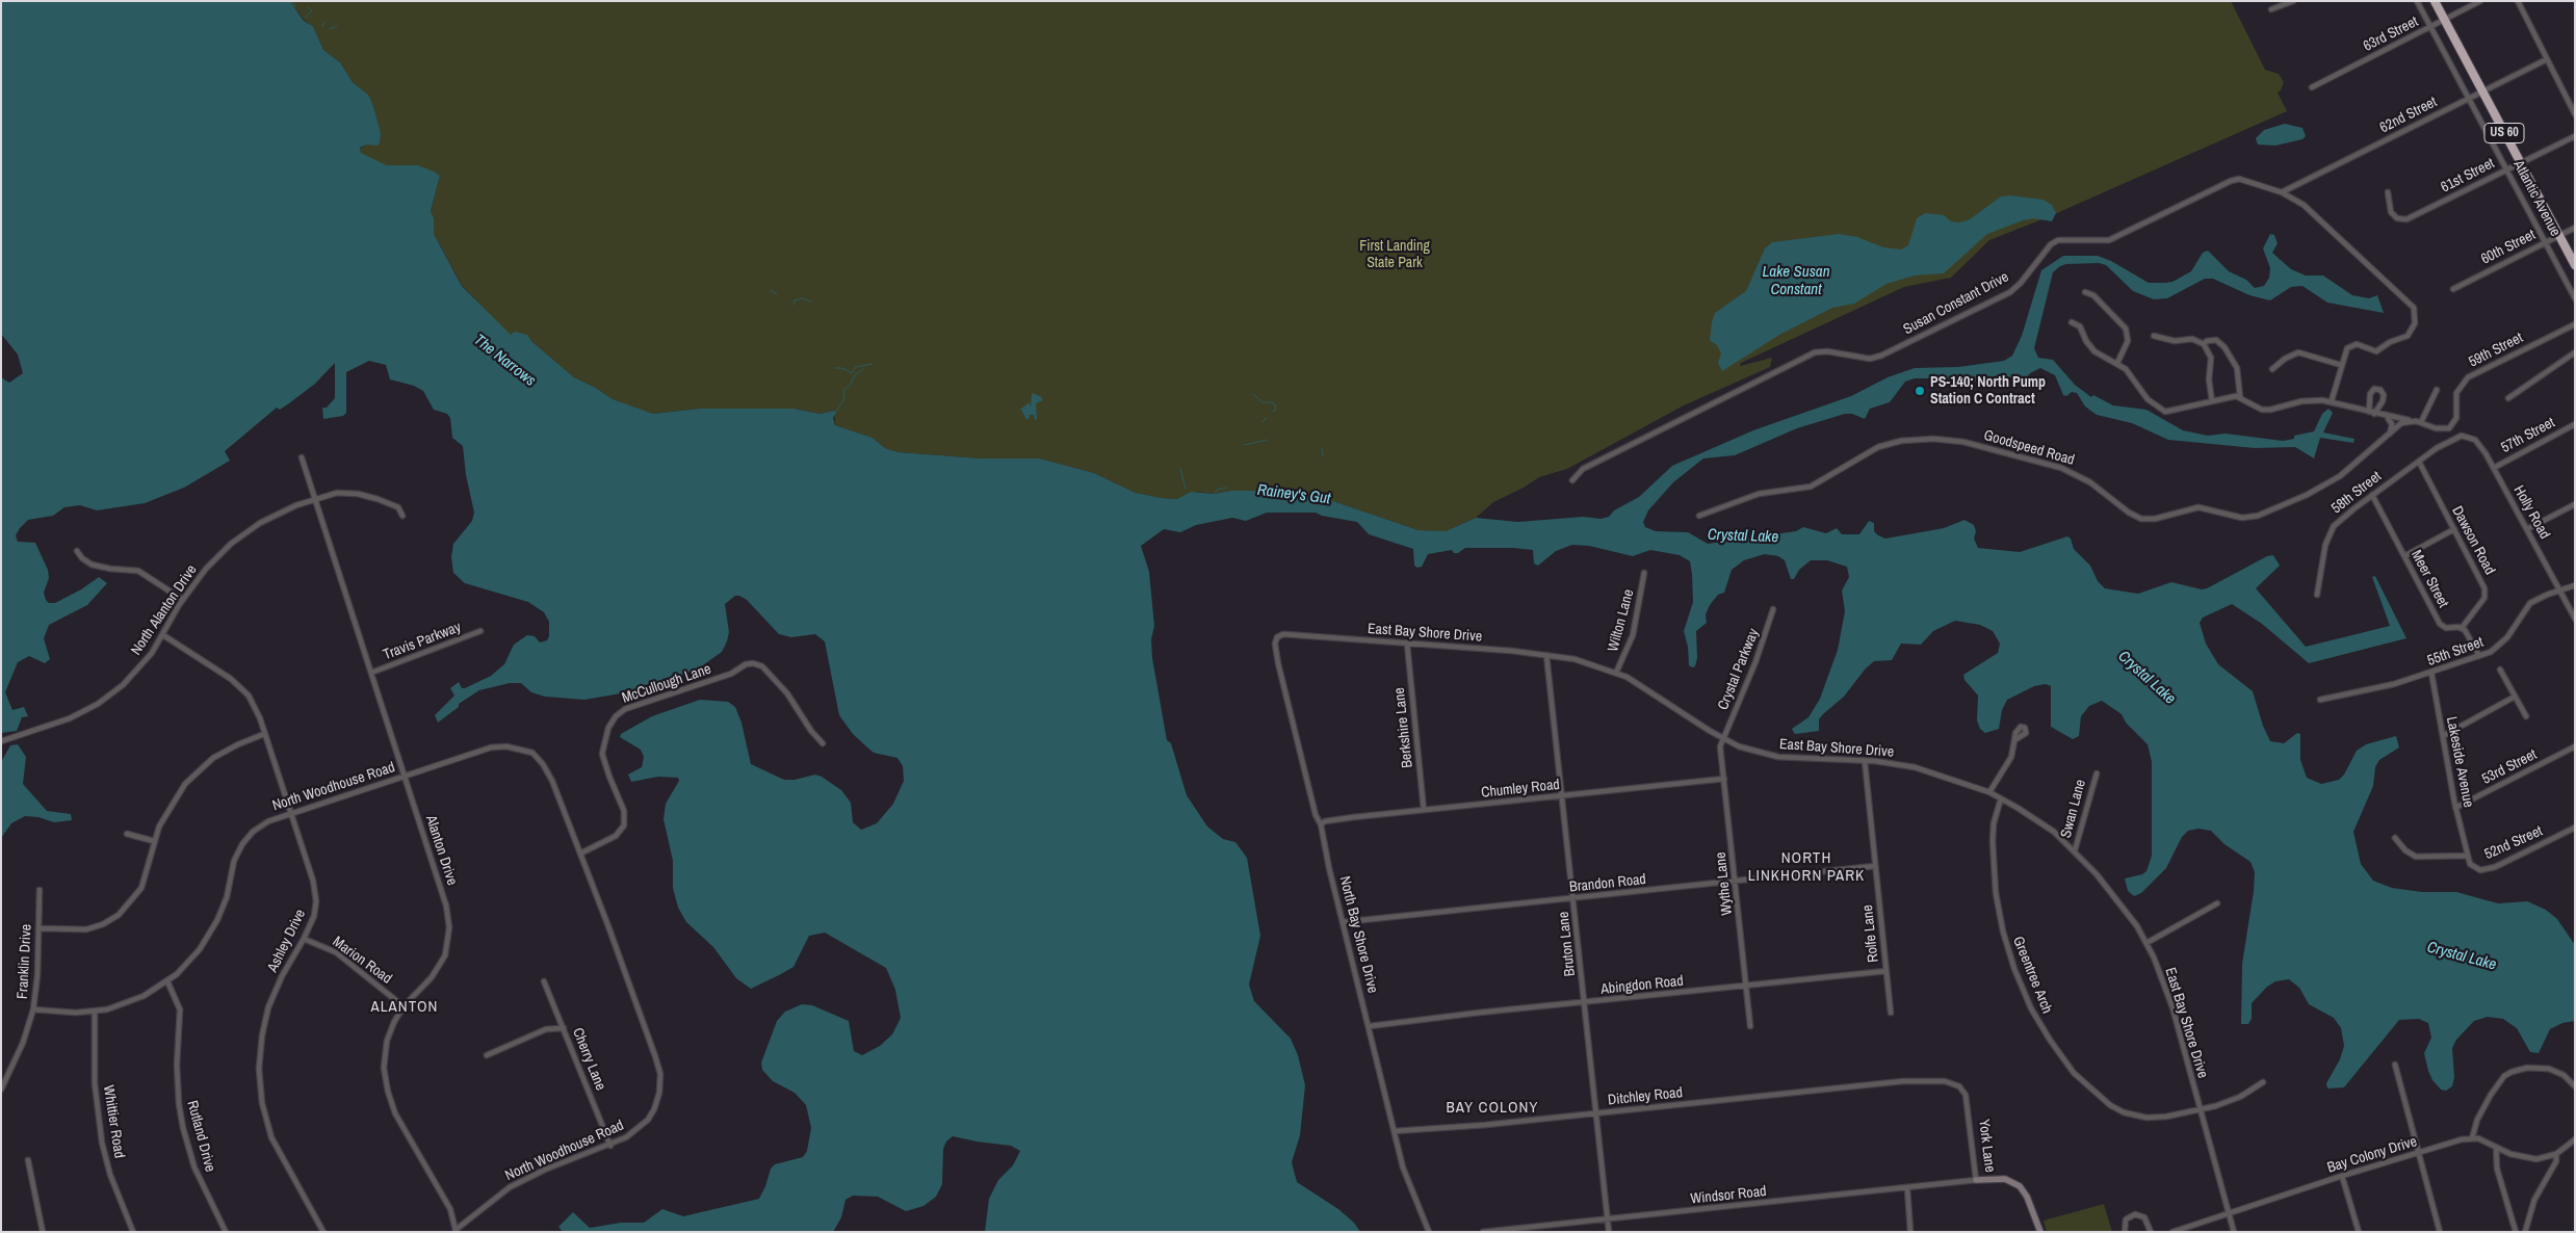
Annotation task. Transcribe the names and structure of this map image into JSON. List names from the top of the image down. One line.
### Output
{"streets":{"highway":["US 60","Atlantic Avenue"],"street":["63rd Street","62nd Street","61st Street","60th Street","Susan Constant Drive","59th Street","57th Street","Goodspeed Road","58th Street","Holly Road","Dawson Road","Meer Street","North Alanton Drive","Wilton Lane","East Bay Shore Drive","Travis Parkway","55th Street","Crystal Parkway","McCullough Lane","Berkshire Lane","Lakeside Avenue","53rd Street","North Woodhouse Road","Chumley Road","Swan Lane","52nd Street","Alanton Drive","Brandon Road","Wythe Lane","Rolfe Lane","North Bay Shore Drive","Ashley Drive","Bruton Lane","Marion Road","Franklin Drive","Greentree Arch","Abingdon Road","Cherry Lane","Ditchley Road","Whittier Road","Rutland Drive","York Lane","Bay Colony Drive","Windsor Road"]},"crossings":[["63rd Street","Atlantic Avenue"],["62nd Street","Atlantic Avenue"],["62nd Street","Susan Constant Drive"],["61st Street","Atlantic Avenue"],["Atlantic Avenue","60th Street"],["59th Street","Goodspeed Road"],["57th Street","Holly Road"],["58th Street","Holly Road"],["58th Street","Dawson Road"],["58th Street","Meer Street"],["Holly Road","55th Street"],["Dawson Road","Meer Street"],["North Alanton Drive","Alanton Drive"],["North Alanton Drive","Ashley Drive"],["Wilton Lane","East Bay Shore Drive"],["East Bay Shore Drive","Crystal Parkway"],["East Bay Shore Drive","Berkshire Lane"],["East Bay Shore Drive","Swan Lane"],["East Bay Shore Drive","Wythe Lane"],["East Bay Shore Drive","Rolfe Lane"],["East Bay Shore Drive","North Bay Shore Drive"],["East Bay Shore Drive","Bruton Lane"],["East Bay Shore Drive","Greentree Arch"],["East Bay Shore Drive","Bay Colony Drive"],["Travis Parkway","Alanton Drive"],["55th Street","Lakeside Avenue"],["Crystal Parkway","Wythe Lane"],["McCullough Lane","North Woodhouse Road"],["Berkshire Lane","Chumley Road"],["Lakeside Avenue","53rd Street"],["Lakeside Avenue","52nd Street"],["North Woodhouse Road","Alanton Drive"],["North Woodhouse Road","Ashley Drive"],["North Woodhouse Road","Franklin Drive"],["North Woodhouse Road","Cherry Lane"],["North Woodhouse Road","Whittier Road"],["North Woodhouse Road","Rutland Drive"],["Chumley Road","Wythe Lane"],["Chumley Road","North Bay Shore Drive"],["Chumley Road","Bruton Lane"],["Alanton Drive","Marion Road"],["Brandon Road","Wythe Lane"],["Brandon Road","Rolfe Lane"],["Brandon Road","North Bay Shore Drive"],["Brandon Road","Bruton Lane"],["Wythe Lane","Abingdon Road"],["Rolfe Lane","Abingdon Road"],["North Bay Shore Drive","Abingdon Road"],["North Bay Shore Drive","Ditchley Road"],["Ashley Drive","Marion Road"],["Bruton Lane","Abingdon Road"],["Bruton Lane","Ditchley Road"],["Bruton Lane","Windsor Road"],["Ditchley Road","York Lane"],["York Lane","Windsor Road"]],"districts":["NORTH LINKHORN PARK","ALANTON","BAY COLONY"],"water":["Lake Susan Constant","The Narrows","Rainey's Gut","Crystal Lake"],"parks":["First Landing State Park"],"places":["PS-140; North Pump Station C Contract"]}
